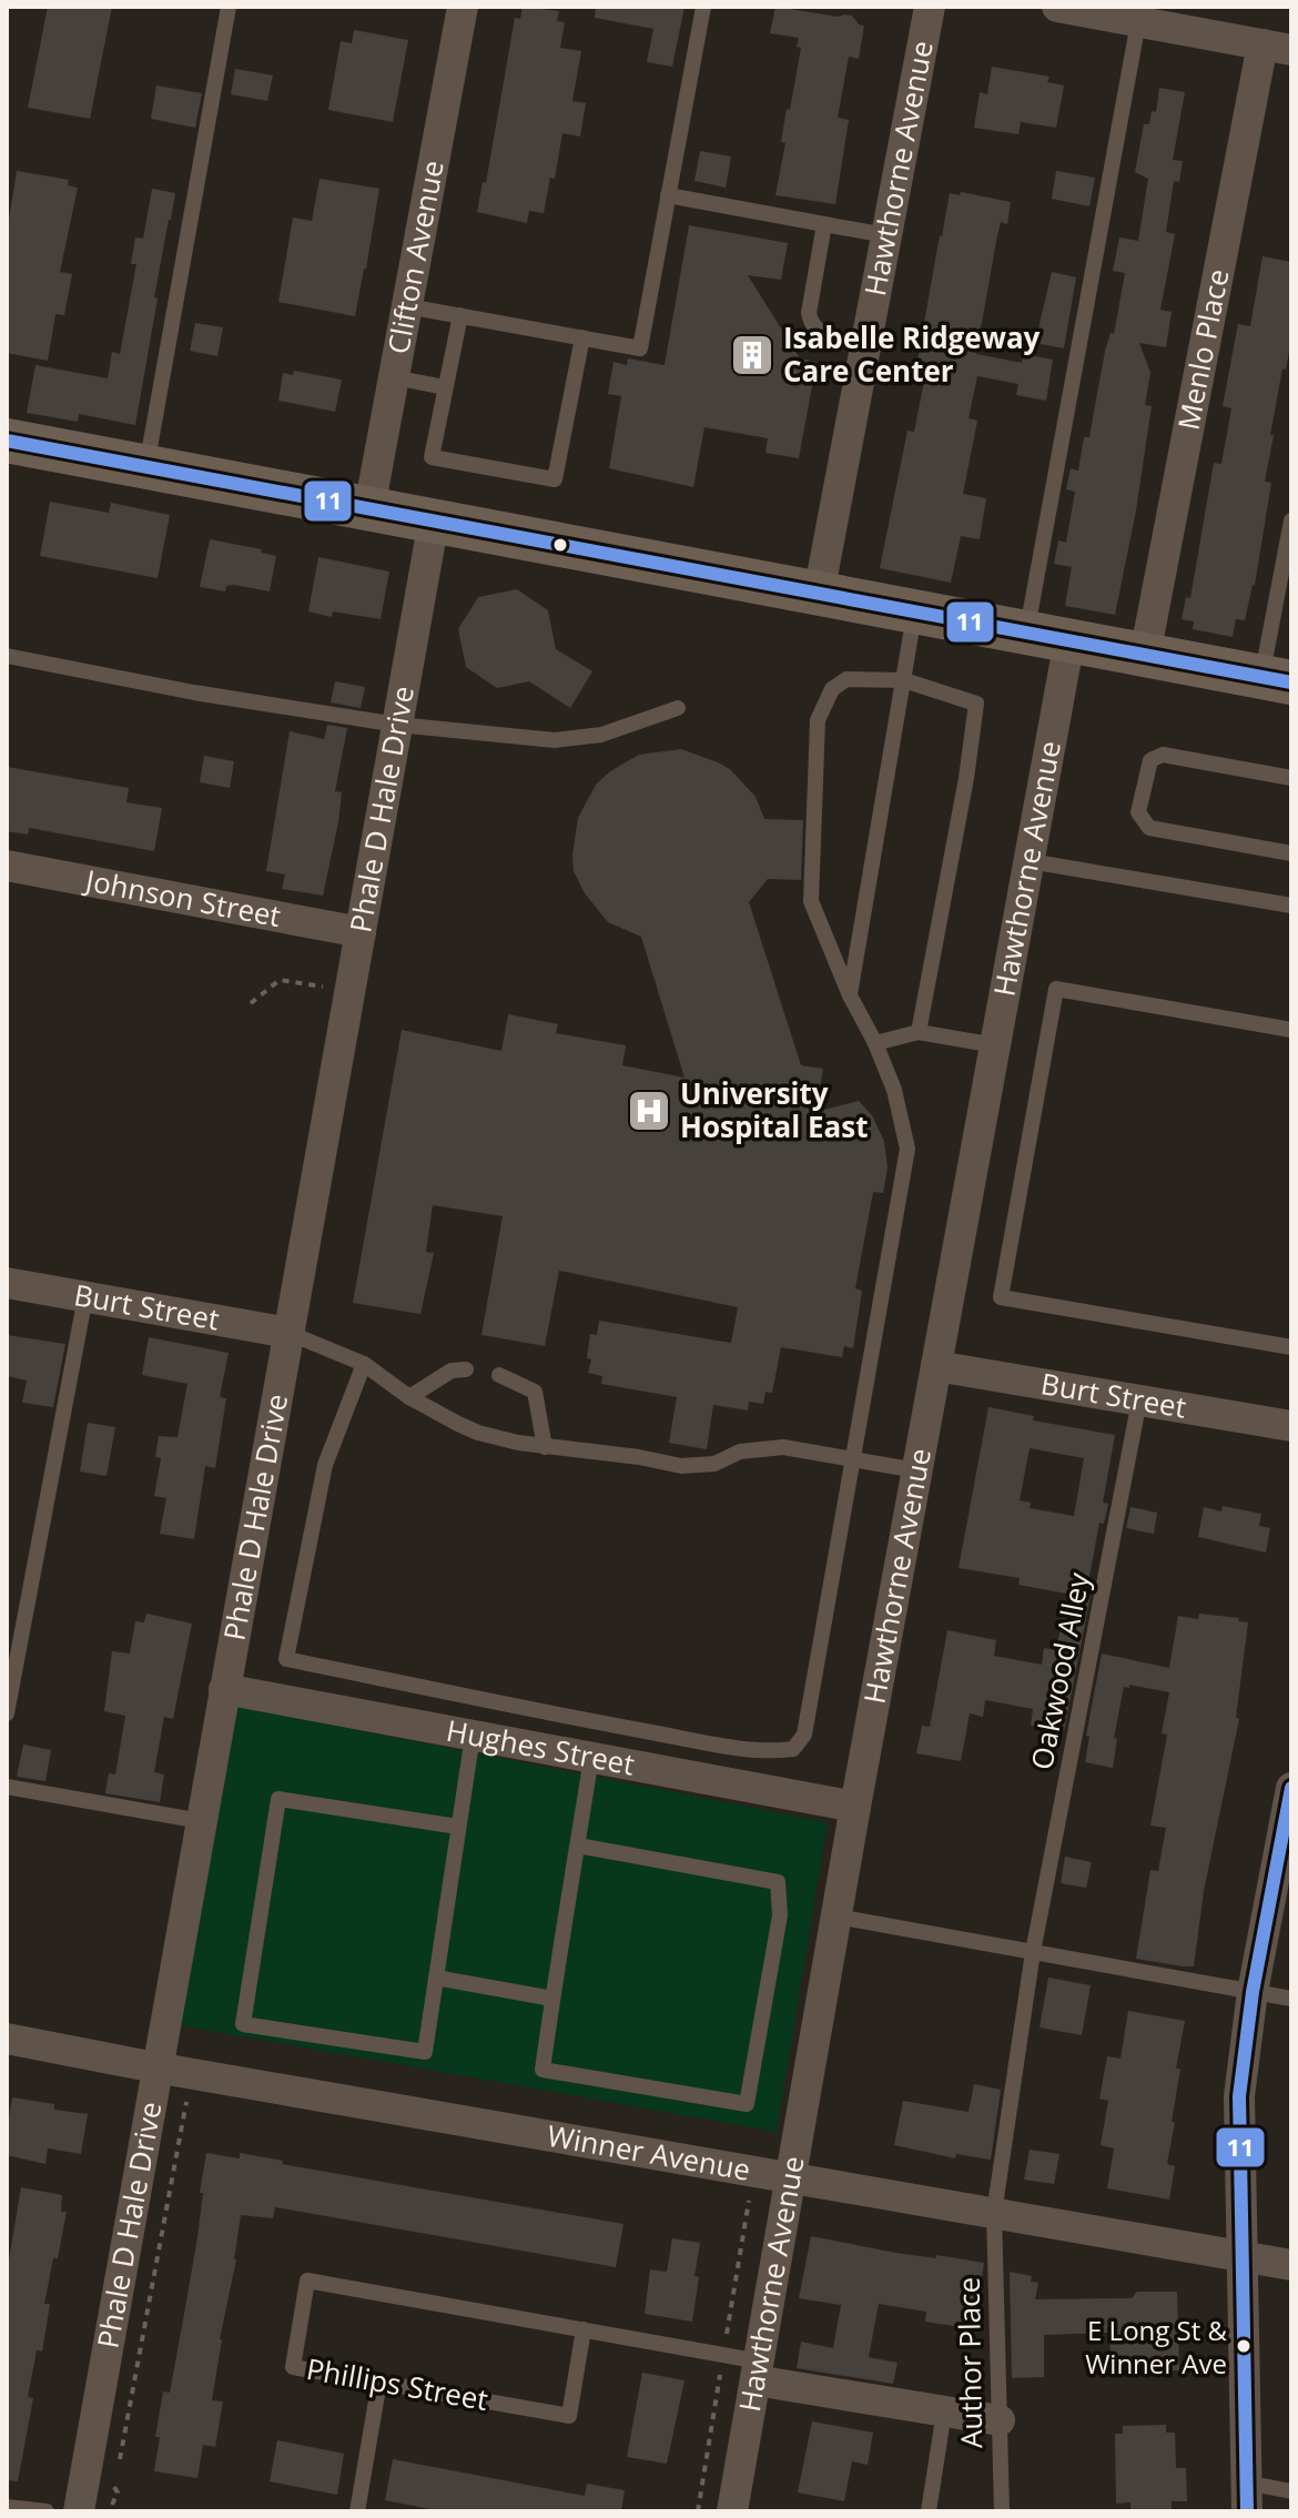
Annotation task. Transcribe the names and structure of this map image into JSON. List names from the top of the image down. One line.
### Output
{"streets":{"street":["Hawthorne Avenue","Clifton Avenue","Menlo Place","Phale D Hale Drive","Johnson Street","Burt Street","Hughes Street","Winner Avenue","Phillips Street"],"lane":["Oakwood Alley","Author Place"]},"crossings":[["Hawthorne Avenue","Burt Street"],["Hawthorne Avenue","Hughes Street"],["Hawthorne Avenue","Winner Avenue"],["Hawthorne Avenue","Phillips Street"],["Phale D Hale Drive","Johnson Street"],["Phale D Hale Drive","Burt Street"],["Phale D Hale Drive","Hughes Street"],["Phale D Hale Drive","Winner Avenue"],["Burt Street","Oakwood Alley"],["Oakwood Alley","Winner Avenue"],["Oakwood Alley","Author Place"],["Winner Avenue","Author Place"],["Author Place","Phillips Street"]],"places":{"building":["Isabelle Ridgeway Care Center"],"hospital":["University Hospital East"],"other":["E Long St & Winner Ave"]},"lines":["transit line 11"]}
